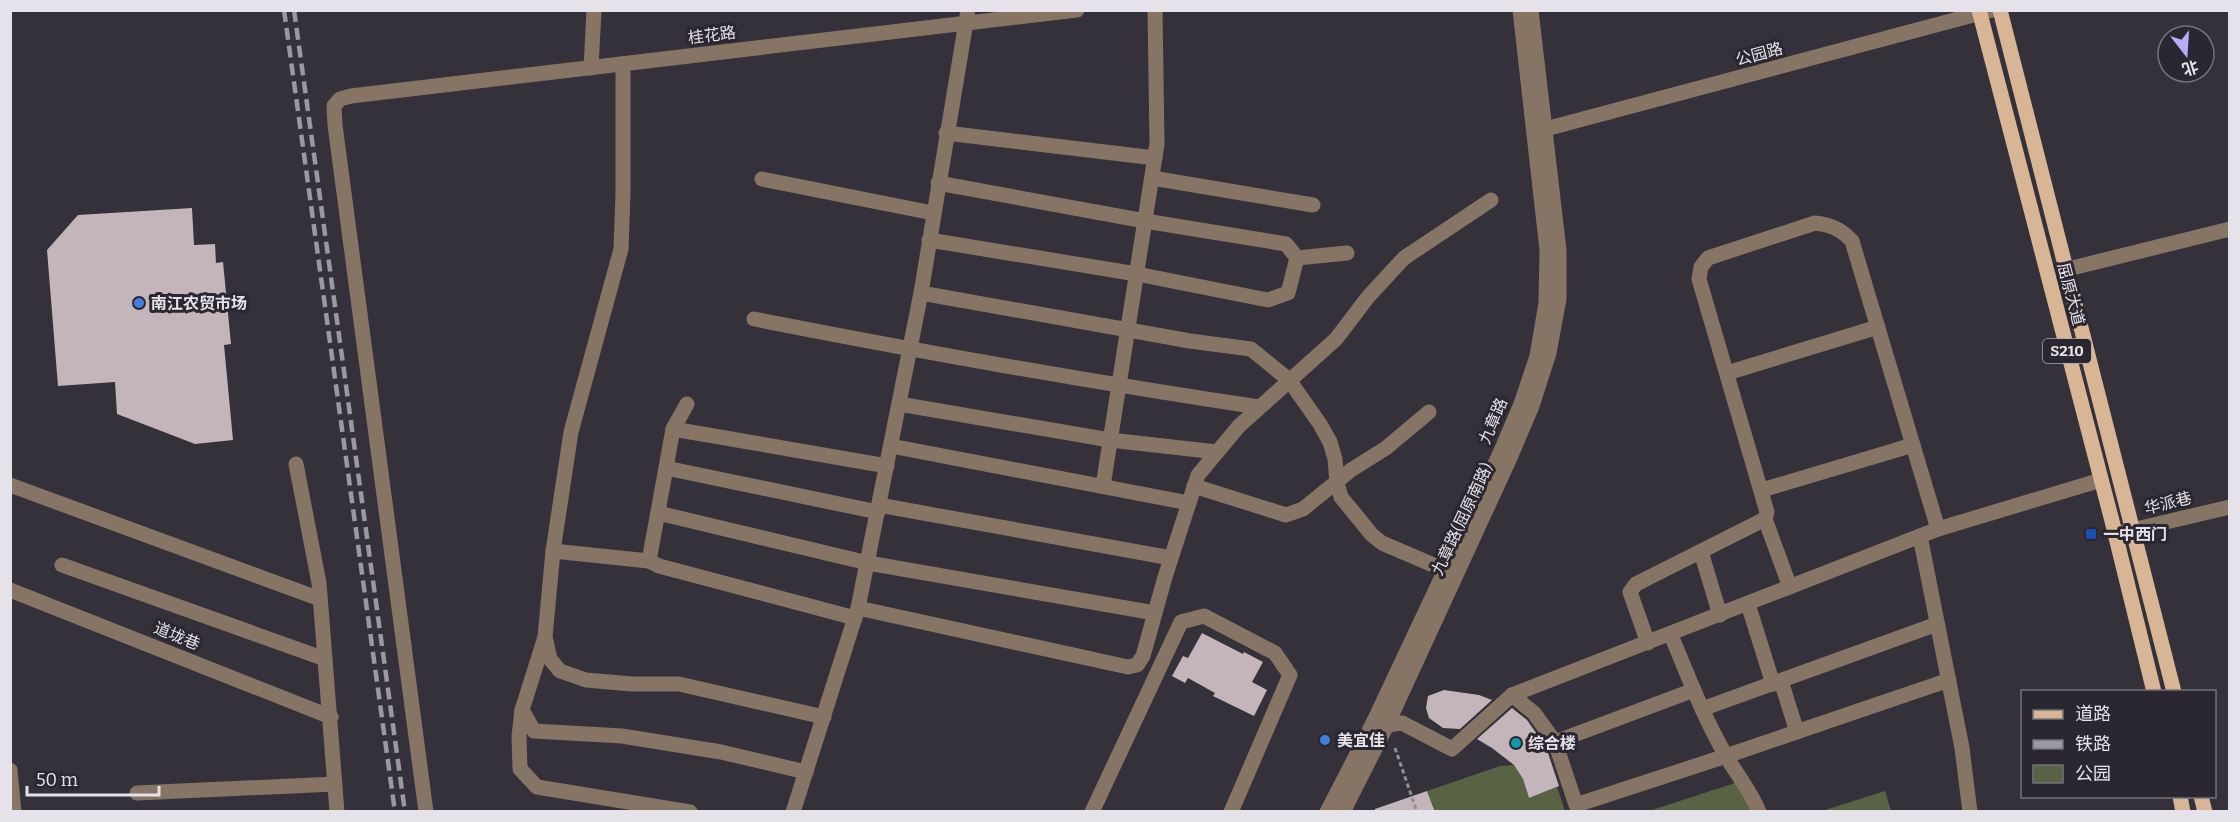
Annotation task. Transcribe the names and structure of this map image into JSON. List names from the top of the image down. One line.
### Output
{"streets":{"main road":["屈原大道","S210"],"street":["桂花路","公园路","九章路","华派巷","九章路(屈原南路)","道垅巷"]},"crossings":[["公园路","屈原大道"],["公园路","九章路"],["公园路","九章路(屈原南路)"],["屈原大道","华派巷"],["九章路","九章路(屈原南路)"]],"places":{"other":["南江农贸市场","美宜佳","综合楼"],"transit":["一中西门"]},"legend":["道路","铁路","公园"],"scale_bar":"50 m","north":"bottom"}
